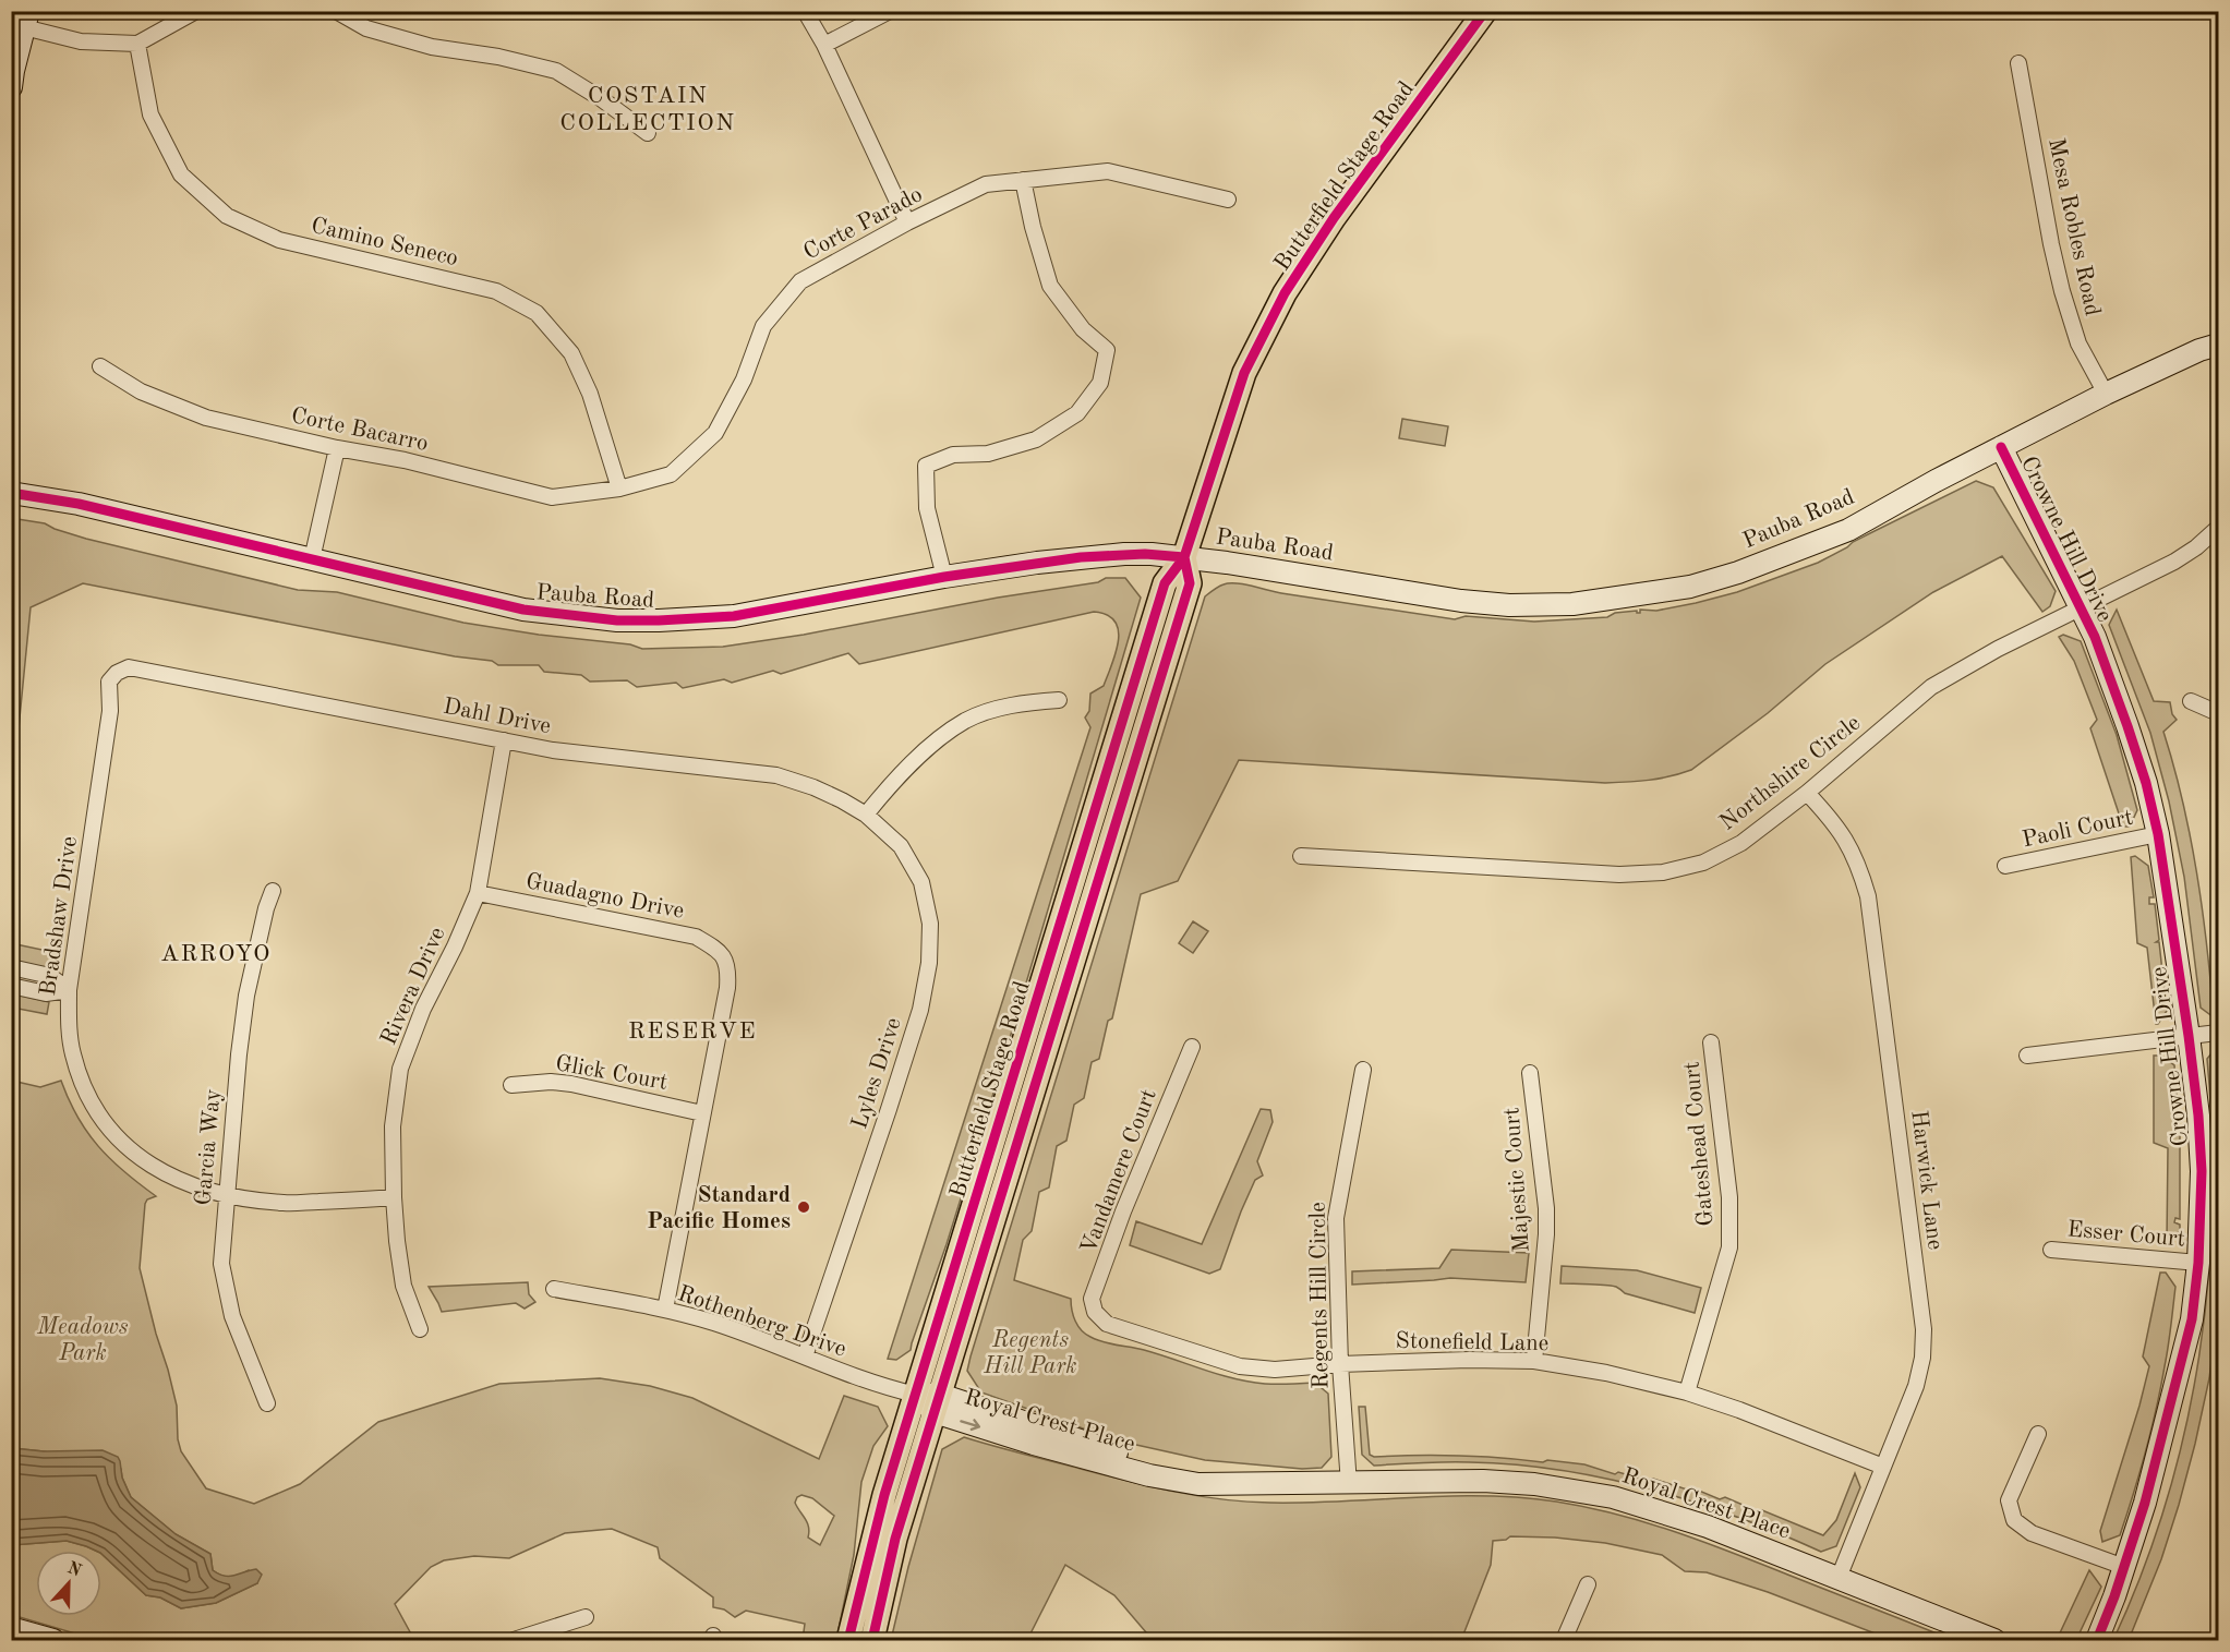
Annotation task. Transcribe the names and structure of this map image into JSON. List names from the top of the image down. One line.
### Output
{"streets":{"main road":["Butterfield Stage Road"],"street":["Corte Parado","Mesa Robles Road","Camino Seneco","Corte Bacarro","Pauba Road","Crowne Hill Drive","Dahl Drive","Northshire Circle","Paoli Court","Guadagno Drive","Bradshaw Drive","Rivera Drive","Glick Court","Lyles Drive","Gateshead Court","Garcia Way","Vandamere Court","Majestic Court","Harwick Lane","Esser Court","Regents Hill Circle","Rothenberg Drive","Stonefield Lane","Royal Crest Place"]},"crossings":[["Butterfield Stage Road","Pauba Road"],["Butterfield Stage Road","Rothenberg Drive"],["Butterfield Stage Road","Royal Crest Place"],["Corte Parado","Camino Seneco"],["Corte Parado","Corte Bacarro"],["Mesa Robles Road","Pauba Road"],["Camino Seneco","Corte Bacarro"],["Pauba Road","Crowne Hill Drive"],["Crowne Hill Drive","Northshire Circle"],["Crowne Hill Drive","Paoli Court"],["Crowne Hill Drive","Esser Court"],["Dahl Drive","Bradshaw Drive"],["Dahl Drive","Rivera Drive"],["Dahl Drive","Lyles Drive"],["Northshire Circle","Harwick Lane"],["Guadagno Drive","Rivera Drive"],["Guadagno Drive","Glick Court"],["Bradshaw Drive","Rivera Drive"],["Bradshaw Drive","Garcia Way"],["Lyles Drive","Rothenberg Drive"],["Gateshead Court","Stonefield Lane"],["Vandamere Court","Stonefield Lane"],["Majestic Court","Stonefield Lane"],["Harwick Lane","Stonefield Lane"],["Harwick Lane","Royal Crest Place"],["Regents Hill Circle","Stonefield Lane"],["Regents Hill Circle","Royal Crest Place"],["Rothenberg Drive","Royal Crest Place"]],"districts":["COSTAIN COLLECTION","ARROYO","RESERVE"],"parks":["Meadows Park","Regents Hill Park"],"places":["Standard Pacific Homes"],"north":"top"}
